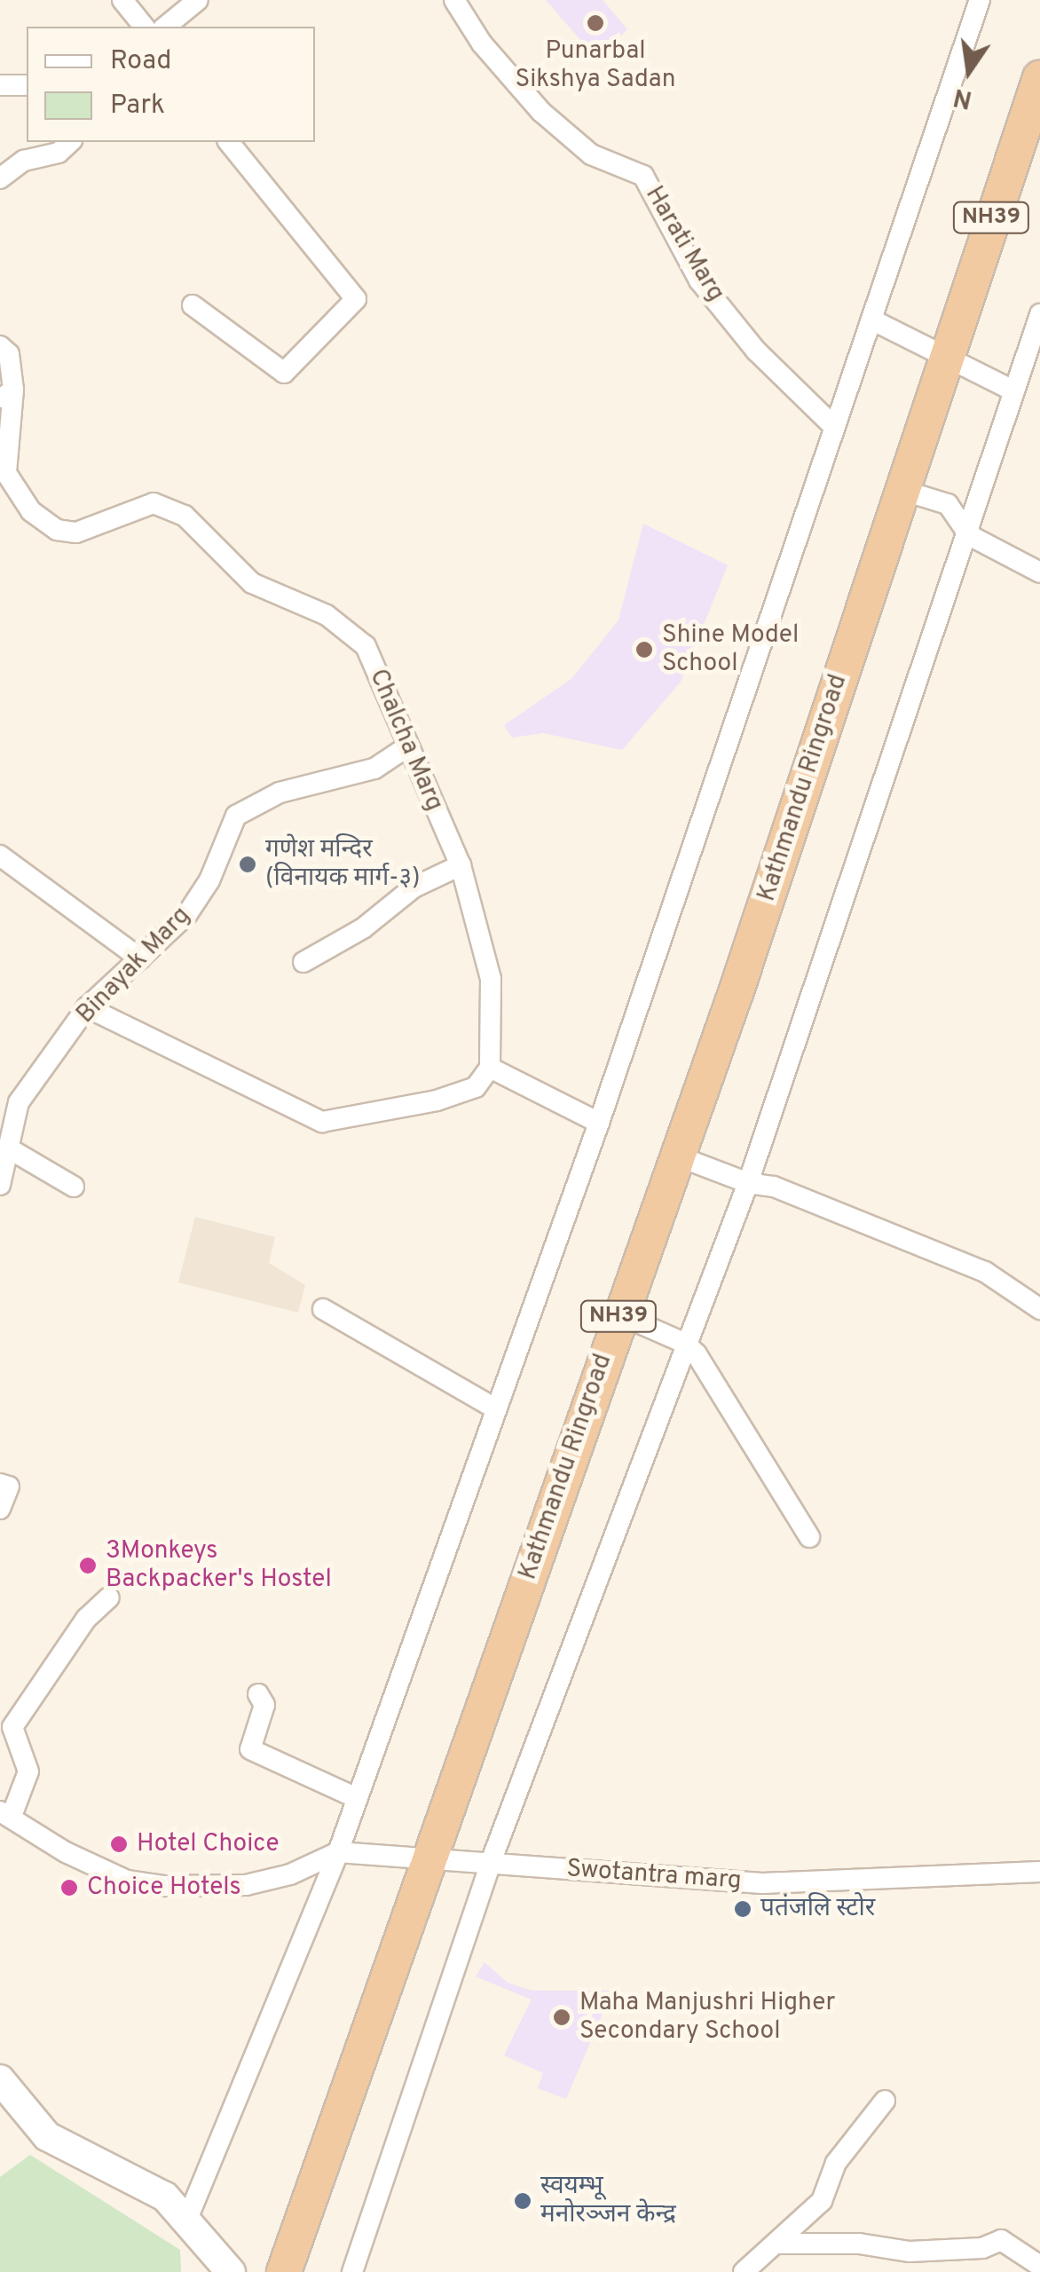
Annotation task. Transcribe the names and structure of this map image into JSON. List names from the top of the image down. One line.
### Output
{"streets":{"highway":["NH39","Kathmandu Ringroad"],"street":["Harati Marg","Chalcha Marg","Binayak Marg","Swotantra marg"]},"crossings":[["NH39","Kathmandu Ringroad"],["Chalcha Marg","Binayak Marg"],["Kathmandu Ringroad","Swotantra marg"]],"places":["Punarbal Sikshya Sadan","Shine Model School","गणेश मन्दिर (विनायक मार्ग-३)","3Monkeys Backpacker's Hostel","Hotel Choice","Choice Hotels","पतंजलि स्टोर","Maha Manjushri Higher Secondary School","स्वयम्भू मनोरञ्जन केन्द्र"],"legend":["Road","Park"],"north":"bottom"}
